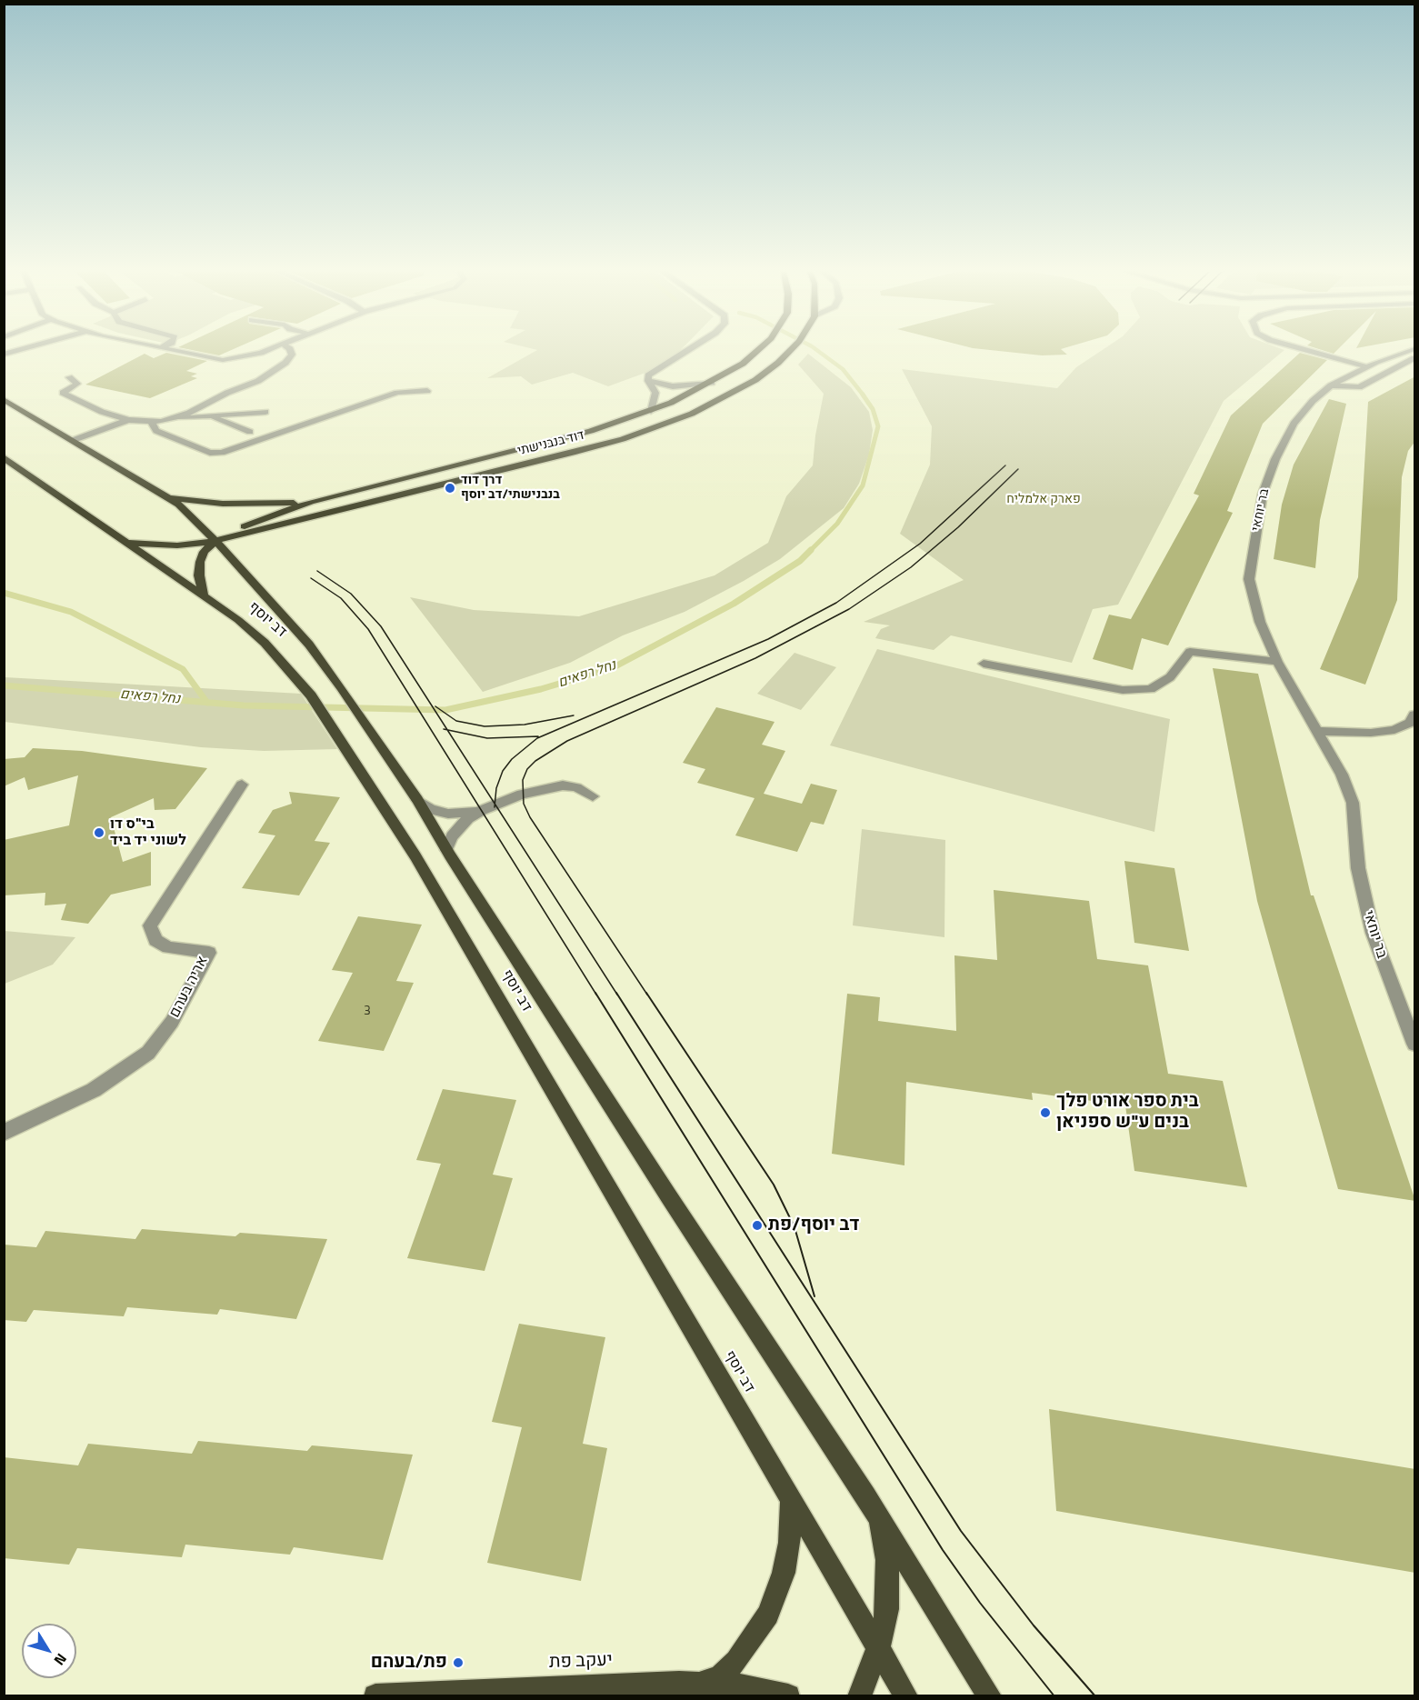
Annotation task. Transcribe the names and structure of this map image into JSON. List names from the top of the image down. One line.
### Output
{"streets":{"main road":["דוד בנבנישתי","דב יוסף","יעקב פת"],"street":["בר יוחאי","אריה בעהם"]},"crossings":[["דוד בנבנישתי","דב יוסף"]],"water":["נחל רפאים"],"parks":["פארק אלמליח"],"places":["דרך דוד בנבנישתי/דב יוסף","בי\"ס דו לשוני יד ביד","בית ספר אורט פלך בנים ע\"ש ספניאן","דב יוסף/פת","פת/בעהם"],"house_numbers":["3"],"north":"bottom right"}
